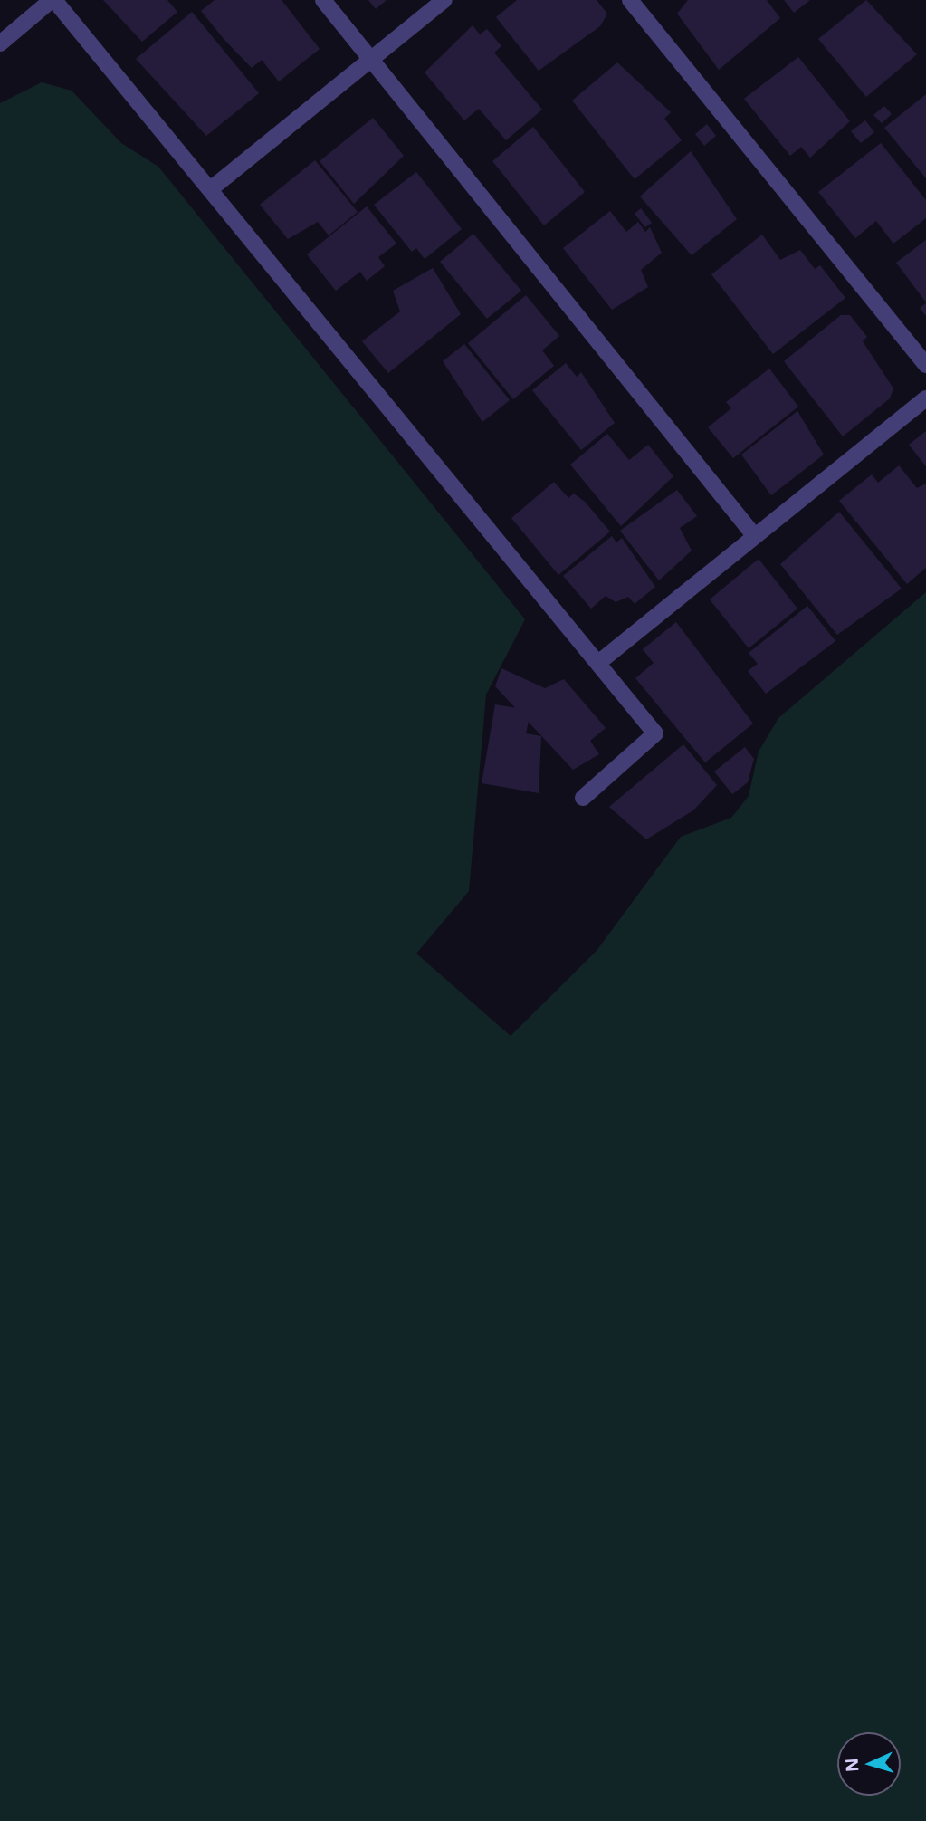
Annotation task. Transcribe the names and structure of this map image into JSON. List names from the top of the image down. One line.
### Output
{"north":"left"}
